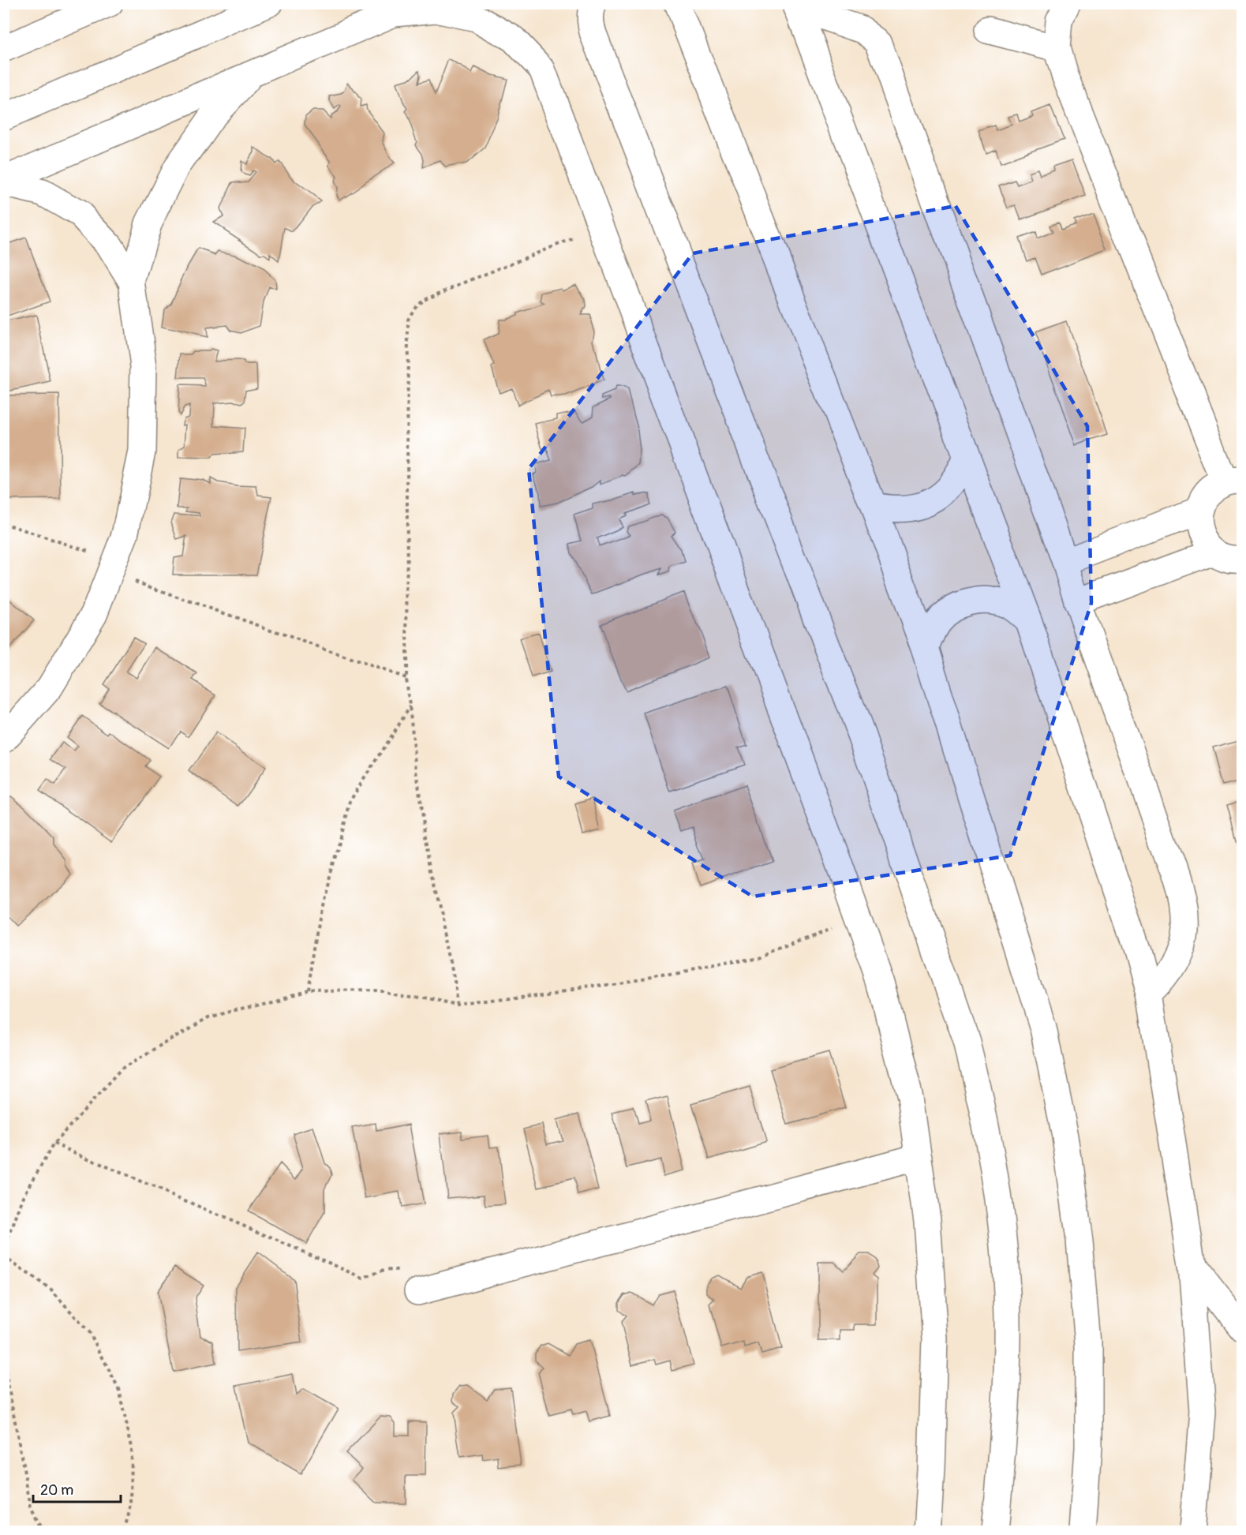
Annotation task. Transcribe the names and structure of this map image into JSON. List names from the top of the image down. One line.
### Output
{"scale_bar":"20 m"}
